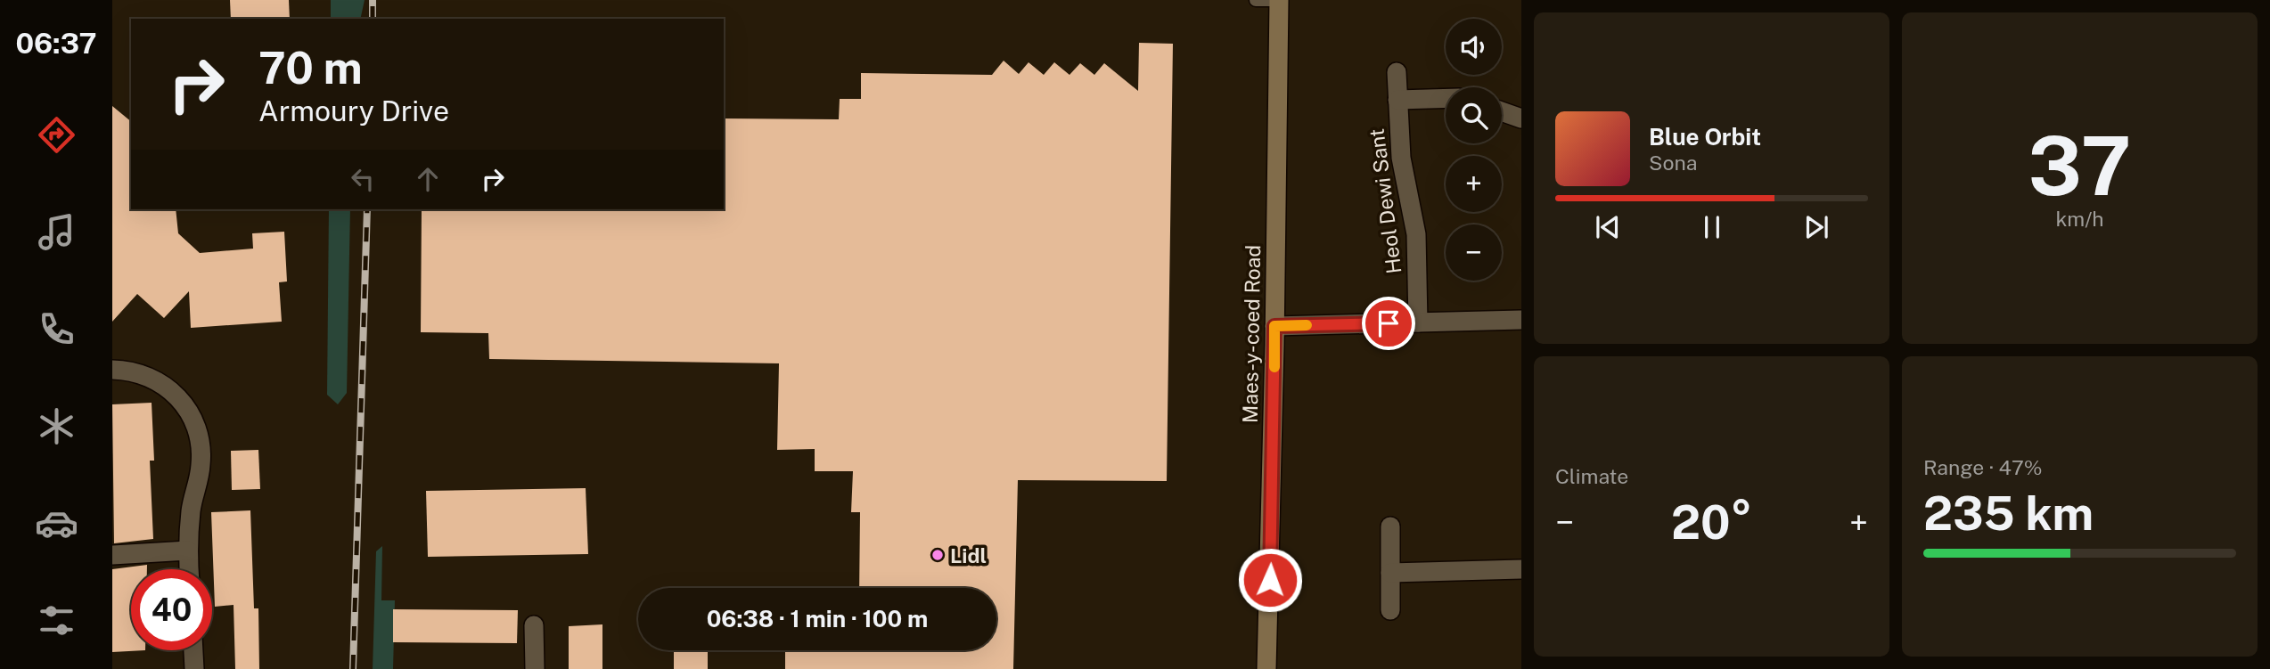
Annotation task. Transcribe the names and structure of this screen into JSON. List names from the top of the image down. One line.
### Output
{"streets":{"street":["Heol Dewi Sant","Maes-y-coed Road"]},"places":["Lidl"],"page":{"tabs":"06:37","tile":[["37","km/h"],"Climate",["Range · 47%","235 km"]],"map_buttons":["+","−"],"turn":["70 m","Armoury Drive"],"song":["Blue Orbit","Sona"],"heat":["−","20°","+"],"limit":"40","trip":"06:38 · 1 min · 100 m"}}
